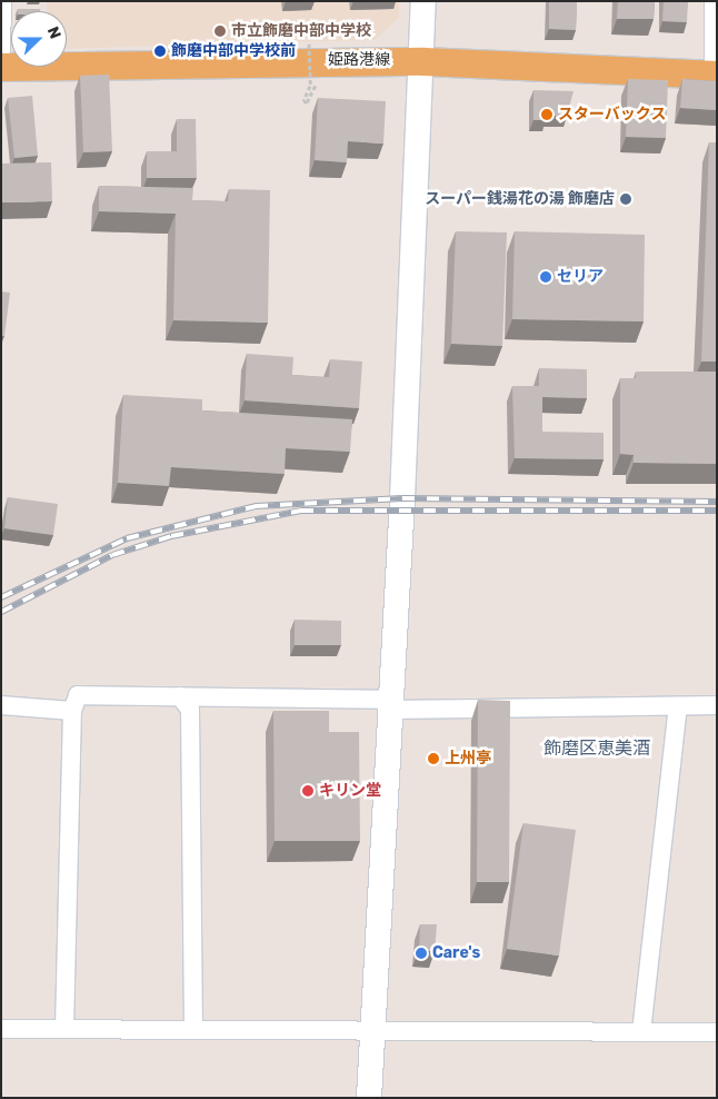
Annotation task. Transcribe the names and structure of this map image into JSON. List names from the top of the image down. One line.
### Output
{"streets":{"main road":["姫路港線"]},"districts":["飾磨区恵美酒"],"places":["市立飾磨中部中学校","飾磨中部中学校前","スターバックス","スーパー銭湯花の湯 飾磨店","セリア","上州亭","キリン堂","Care's"],"north":"right"}
